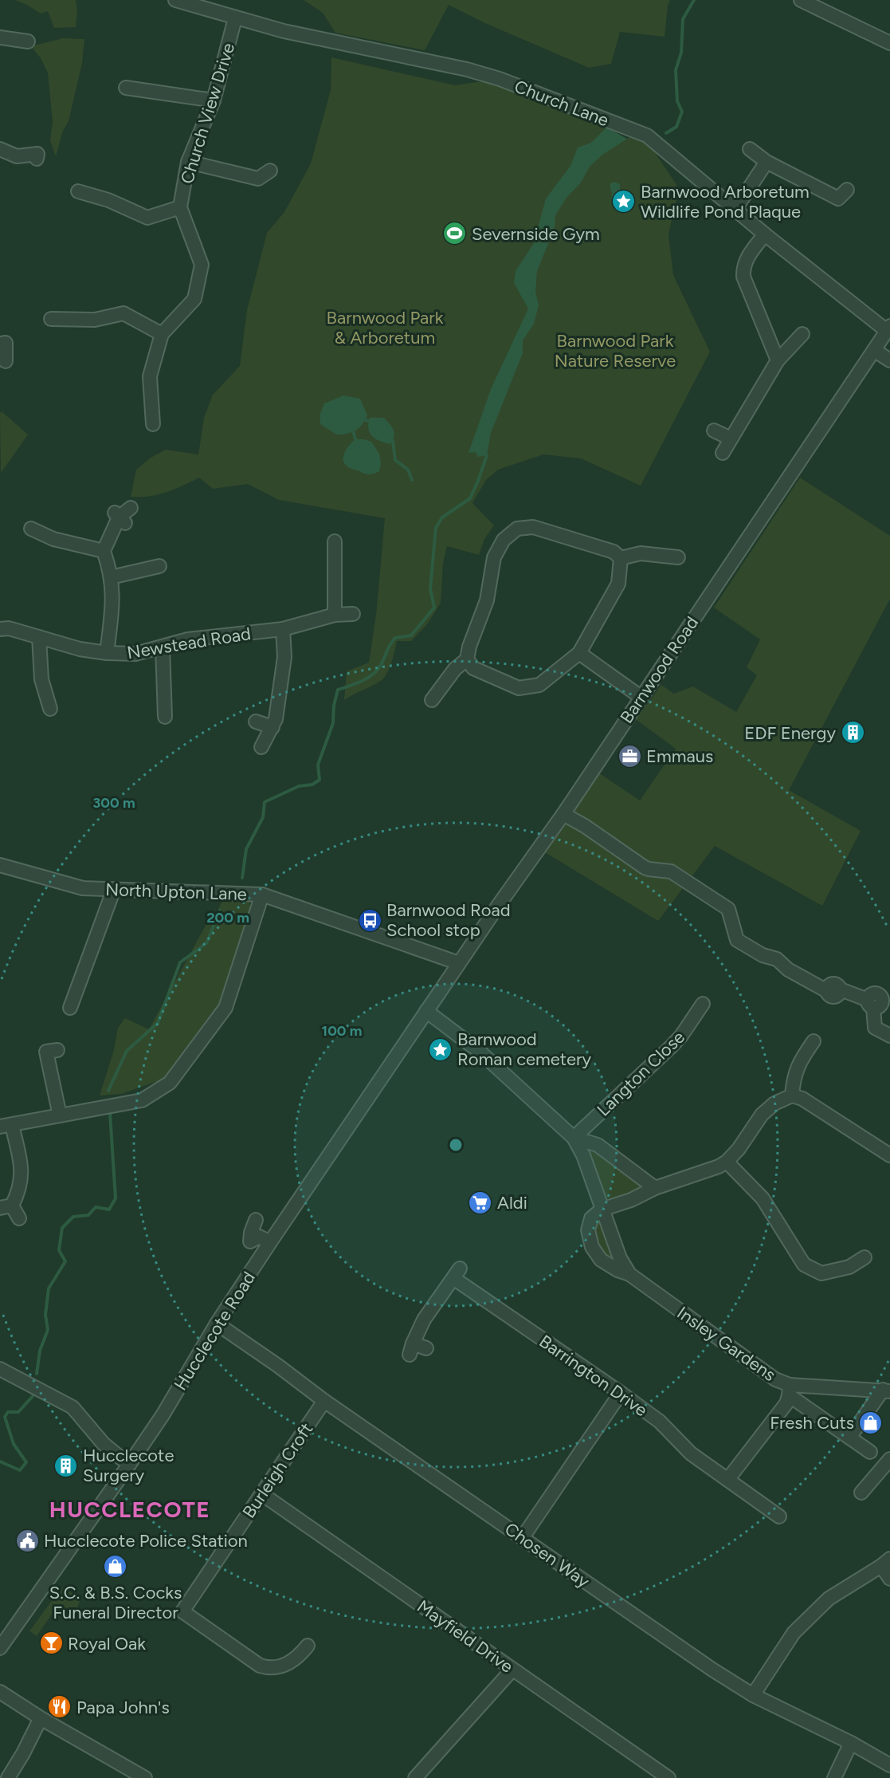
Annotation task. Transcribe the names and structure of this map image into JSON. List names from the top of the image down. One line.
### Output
{"streets":{"street":["Church Lane","Church View Drive","Newstead Road","Barnwood Road","North Upton Lane","Langton Close","Hucclecote Road","Insley Gardens","Barrington Drive","Burleigh Croft","Chosen Way","Mayfield Drive"]},"crossings":[["Church Lane","Church View Drive"],["Church Lane","Barnwood Road"],["Barnwood Road","North Upton Lane"],["Barnwood Road","Hucclecote Road"],["Barnwood Road","Insley Gardens"],["Langton Close","Insley Gardens"],["Hucclecote Road","Insley Gardens"],["Hucclecote Road","Chosen Way"],["Burleigh Croft","Chosen Way"],["Burleigh Croft","Mayfield Drive"]],"districts":["HUCCLECOTE"],"parks":["Barnwood Park & Arboretum","Barnwood Park Nature Reserve"],"places":{"place":["Barnwood Arboretum Wildlife Pond Plaque","Barnwood Roman cemetery"],"sports":["Severnside Gym"],"building":["EDF Energy","Hucclecote Surgery"],"office":["Emmaus"],"bus stop":["Barnwood Road School stop"],"supermarket":["Aldi"],"shop":["Fresh Cuts","S.C. & B.S. Cocks Funeral Director"],"public building":["Hucclecote Police Station"],"bar":["Royal Oak"],"restaurant":["Papa John's"]},"rings":["300 m","200 m","100 m"]}
